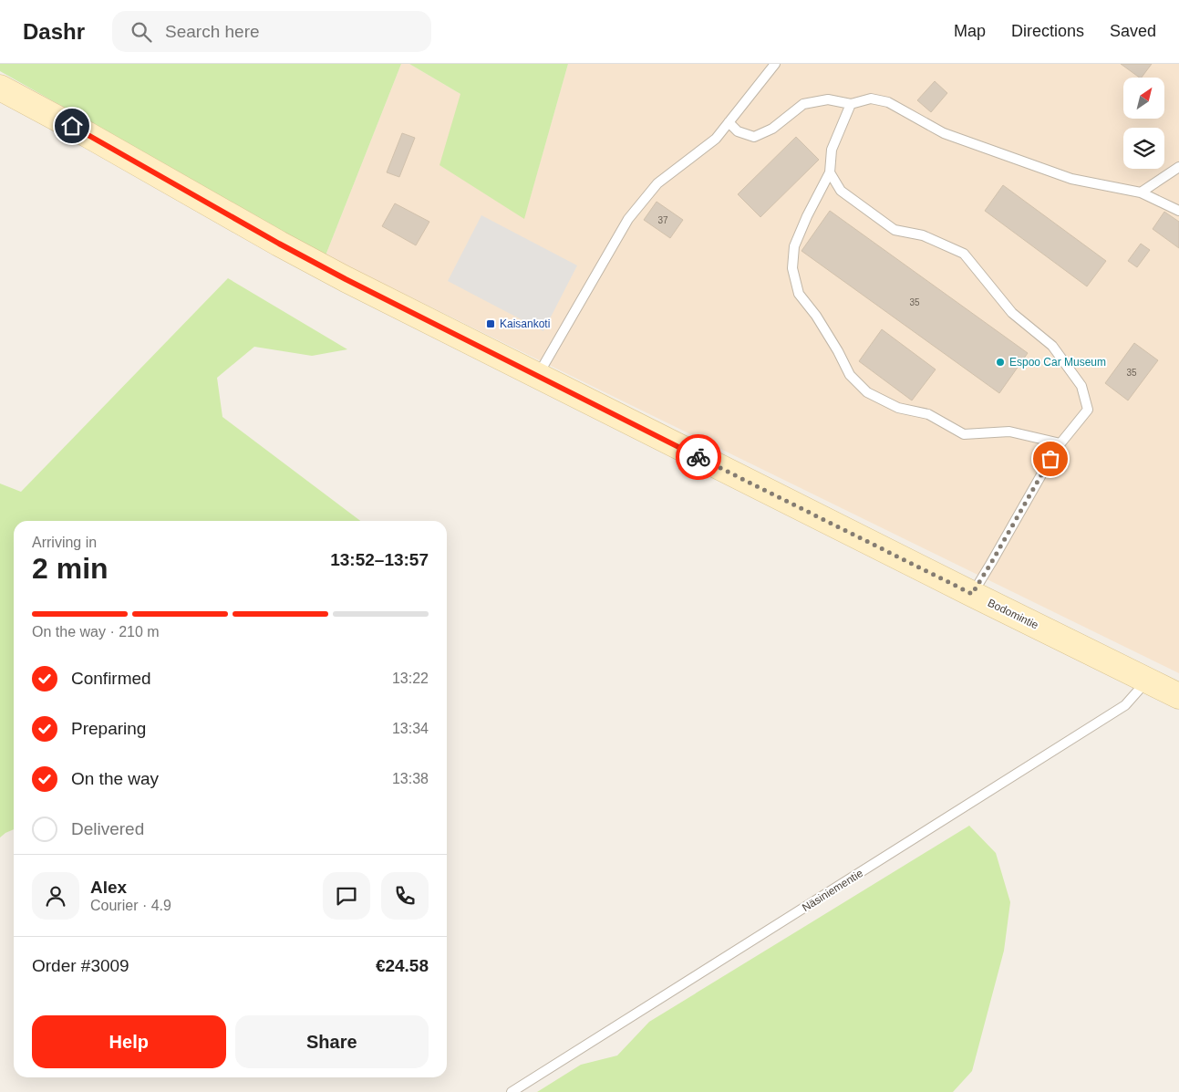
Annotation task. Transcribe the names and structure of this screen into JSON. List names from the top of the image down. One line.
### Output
{"streets":{"main road":["Bodomintie"],"lane":["Näsiniementie"]},"crossings":[["Bodomintie","Näsiniementie"]],"places":{"transit":["Kaisankoti"],"other":["Espoo Car Museum"]},"house_numbers":["37","35","35"],"north":"top right","page":{"header":"Dashr","search":"Search here","nav":["Map","Directions","Saved"],"heading":["2 min","Arriving in","13:52–13:57"],"panel":["Alex","Courier · 4.9","Order #3009","€24.58"],"bar":"On the way · 210 m","list":[["Confirmed","13:22"],["Preparing","13:34"],["On the way","13:38"],"Delivered"],"buttons":["Help","Share"]}}
